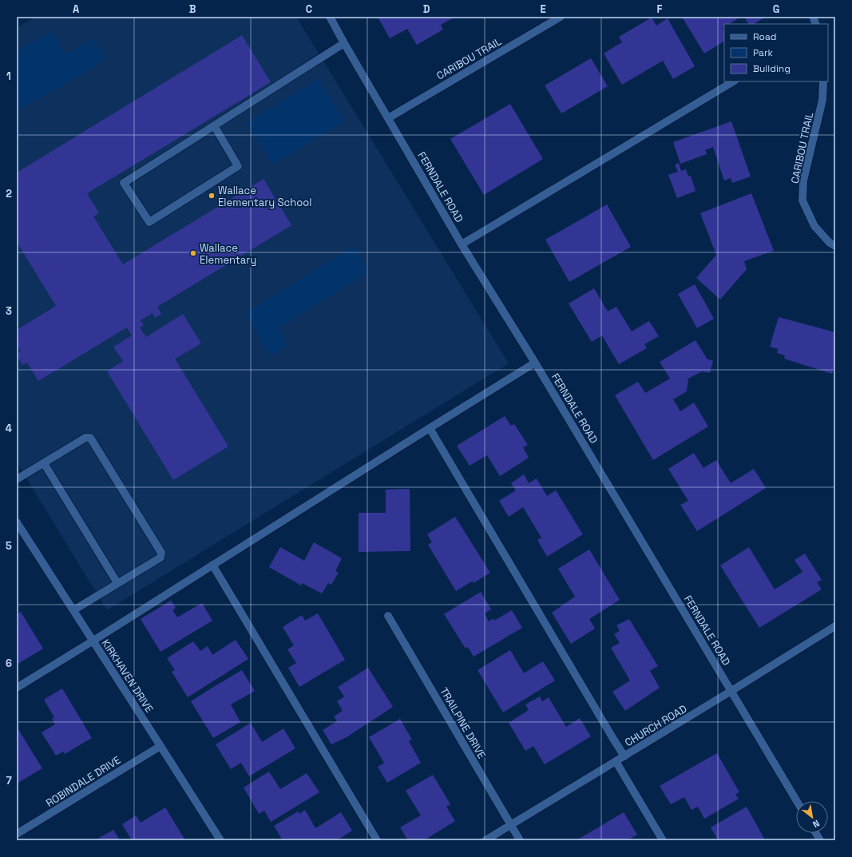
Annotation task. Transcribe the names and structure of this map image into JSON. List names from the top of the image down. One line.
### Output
{"streets":{"street":["CARIBOU TRAIL","FERNDALE ROAD","KIRKHAVEN DRIVE","TRAILPINE DRIVE","CHURCH ROAD","ROBINDALE DRIVE"]},"crossings":[["CARIBOU TRAIL","FERNDALE ROAD"],["FERNDALE ROAD","CHURCH ROAD"],["KIRKHAVEN DRIVE","ROBINDALE DRIVE"],["TRAILPINE DRIVE","CHURCH ROAD"]],"places":["Wallace Elementary School","Wallace Elementary"],"legend":["Road","Park","Building"],"north":"bottom right","grid":{"columns":["A","B","C","D","E","F","G"],"rows":["1","2","3","4","5","6","7"]}}
